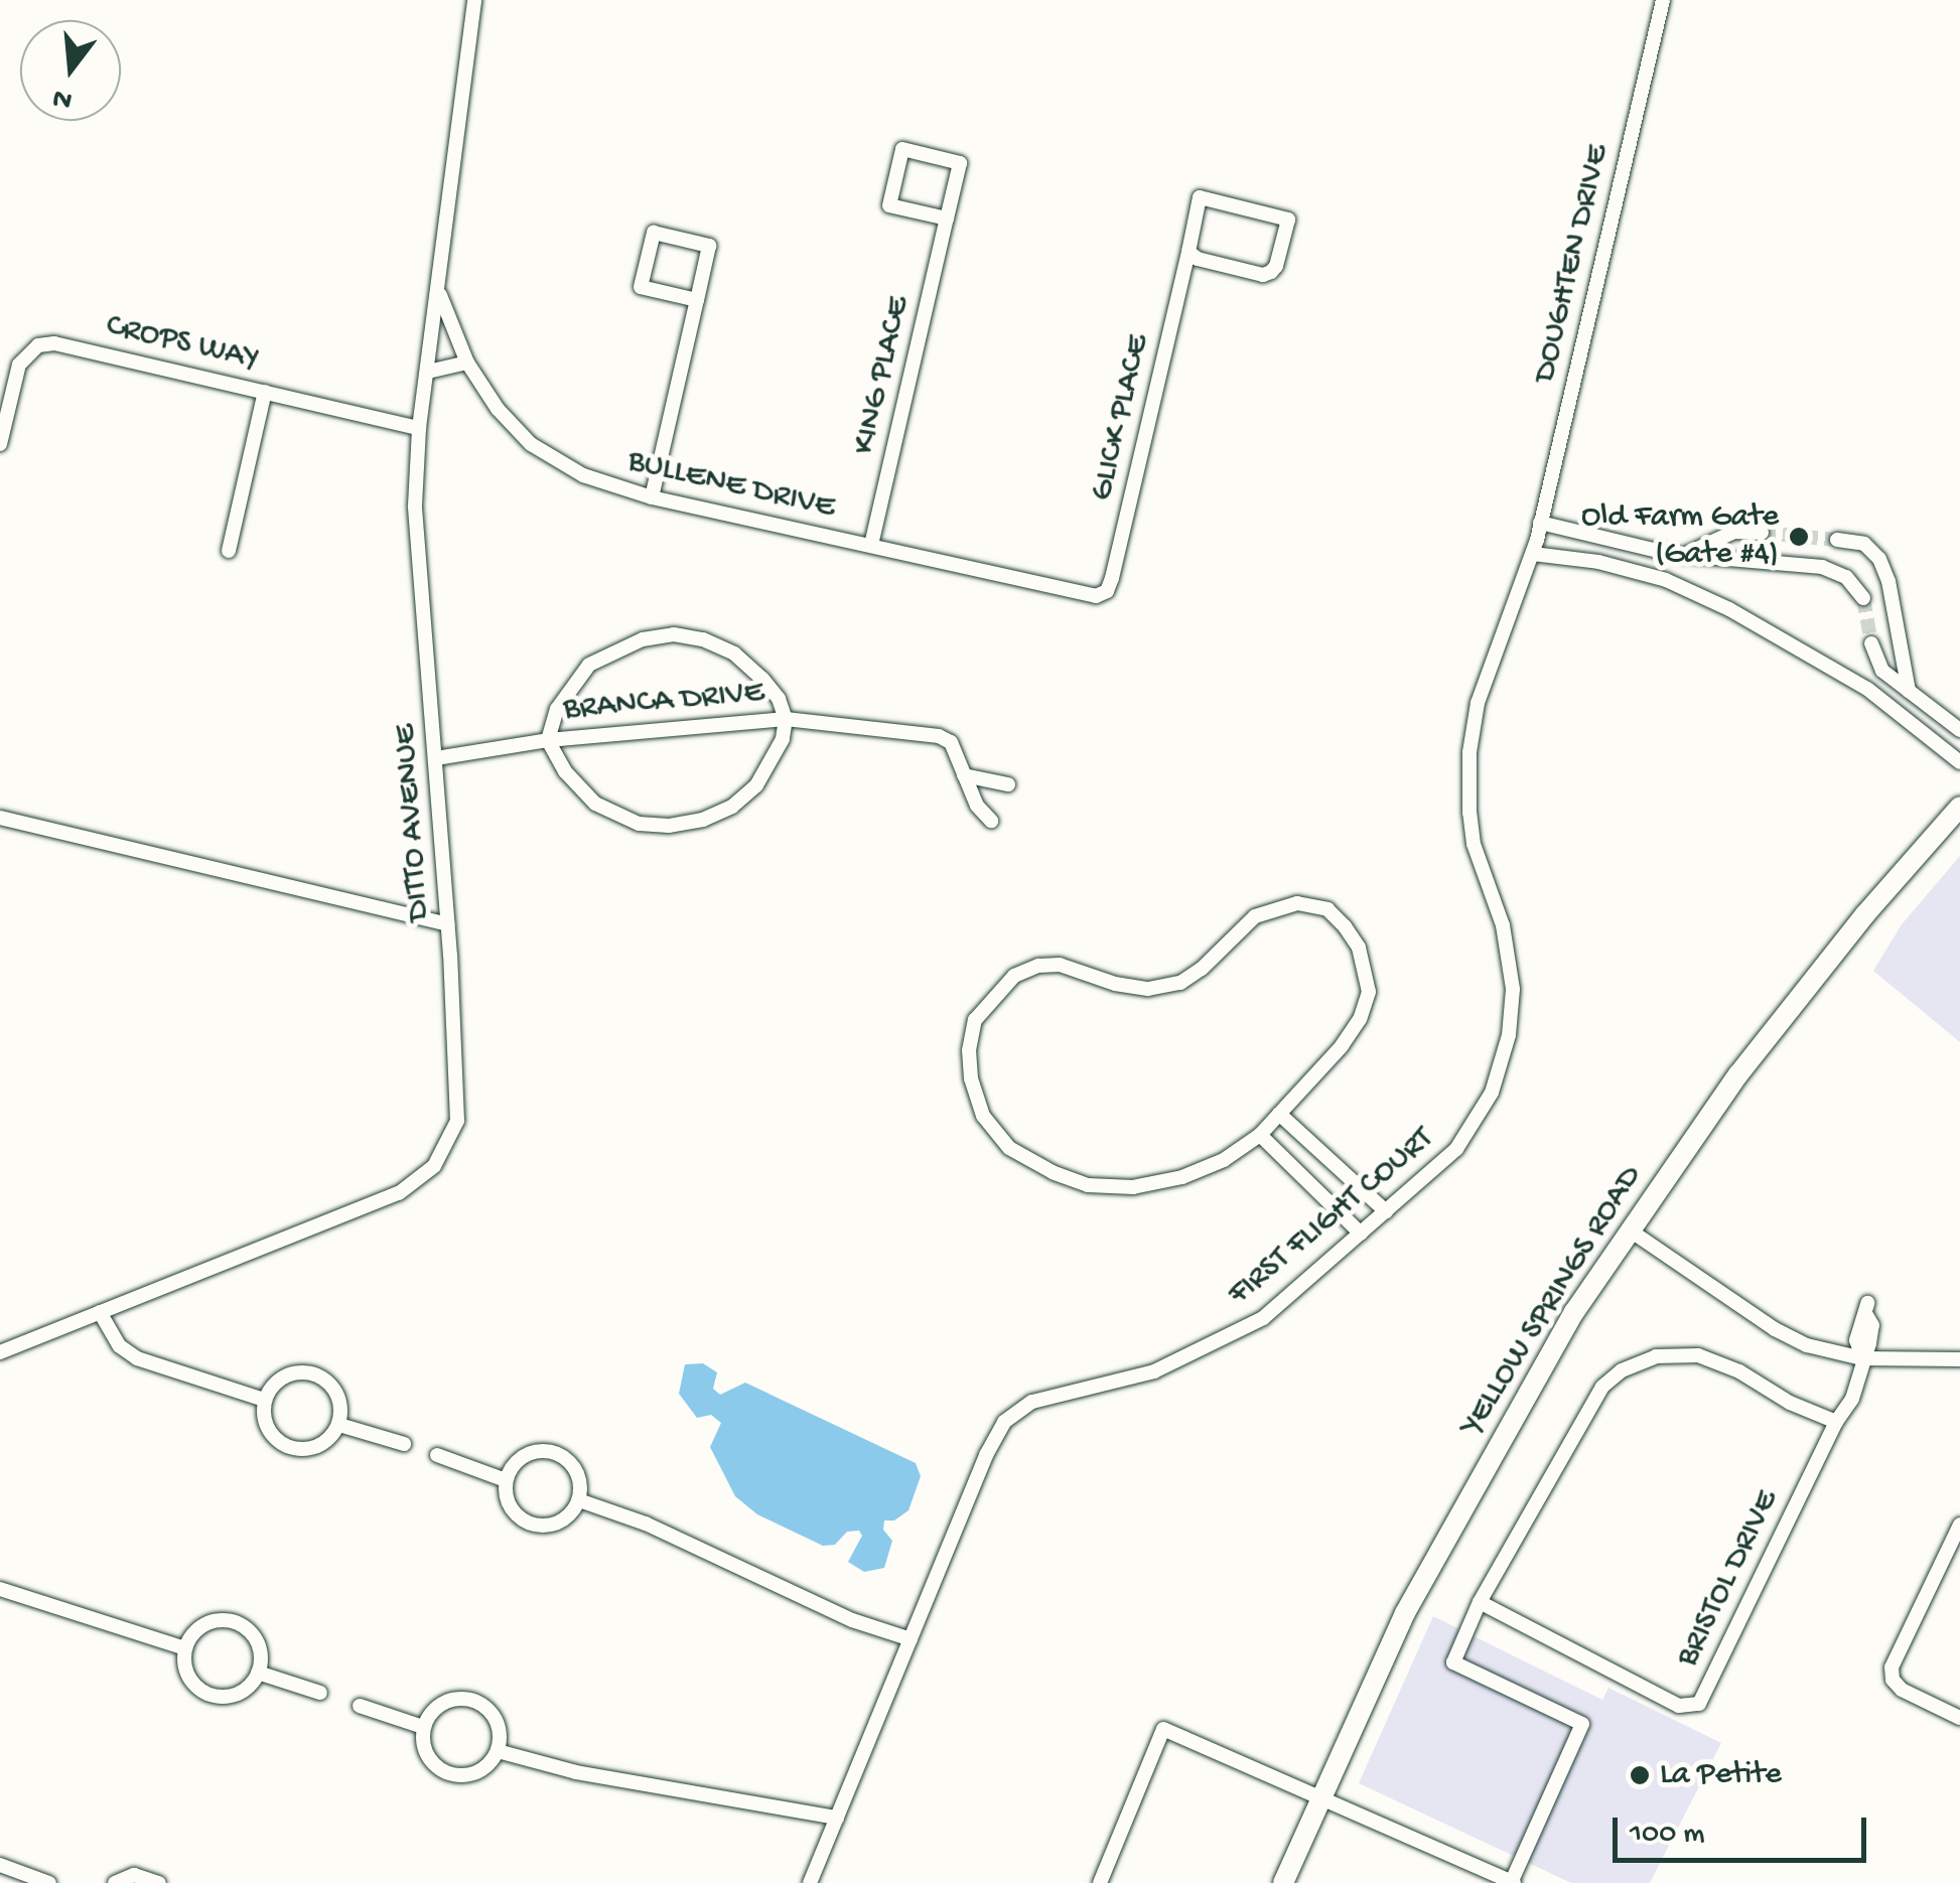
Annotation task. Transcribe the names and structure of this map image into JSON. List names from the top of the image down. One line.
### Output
{"streets":{"main road":["YELLOW SPRINGS ROAD"],"street":["DOUGHTEN DRIVE","CROPS WAY","KING PLACE","GLICK PLACE","BULLENE DRIVE","BRANCA DRIVE","DITTO AVENUE","FIRST FLIGHT COURT","BRISTOL DRIVE"]},"crossings":[["DOUGHTEN DRIVE","FIRST FLIGHT COURT"],["CROPS WAY","DITTO AVENUE"],["KING PLACE","BULLENE DRIVE"],["GLICK PLACE","BULLENE DRIVE"],["BULLENE DRIVE","DITTO AVENUE"],["BRANCA DRIVE","DITTO AVENUE"]],"places":["Old Farm Gate (Gate #4)","La Petite"],"scale_bar":"100 m","north":"bottom"}
